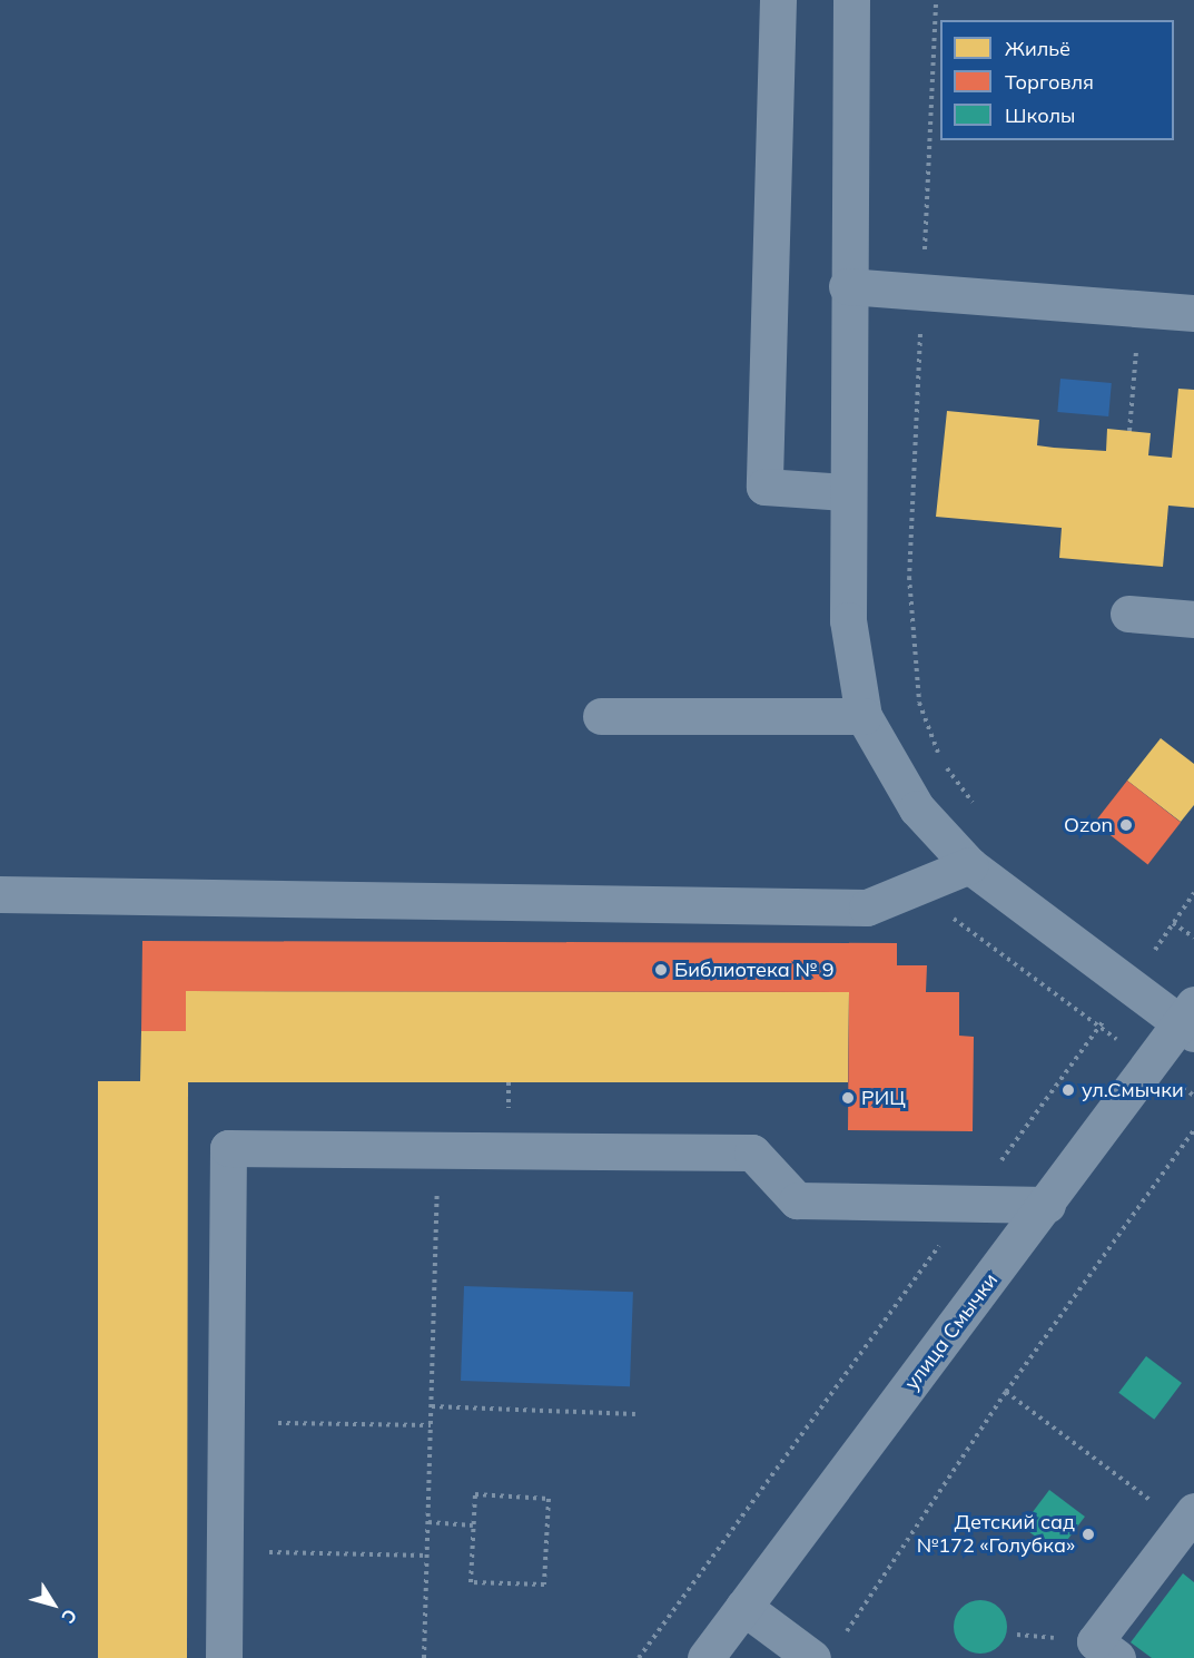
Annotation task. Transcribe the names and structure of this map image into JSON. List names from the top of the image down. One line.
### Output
{"streets":{"street":["улица Смычки"]},"places":["Ozon","Библиотека № 9","ул.Смычки","РИЦ","Детский сад №172 «Голубка»"],"legend":["Жильё","Торговля","Школы"],"north":"bottom right"}
